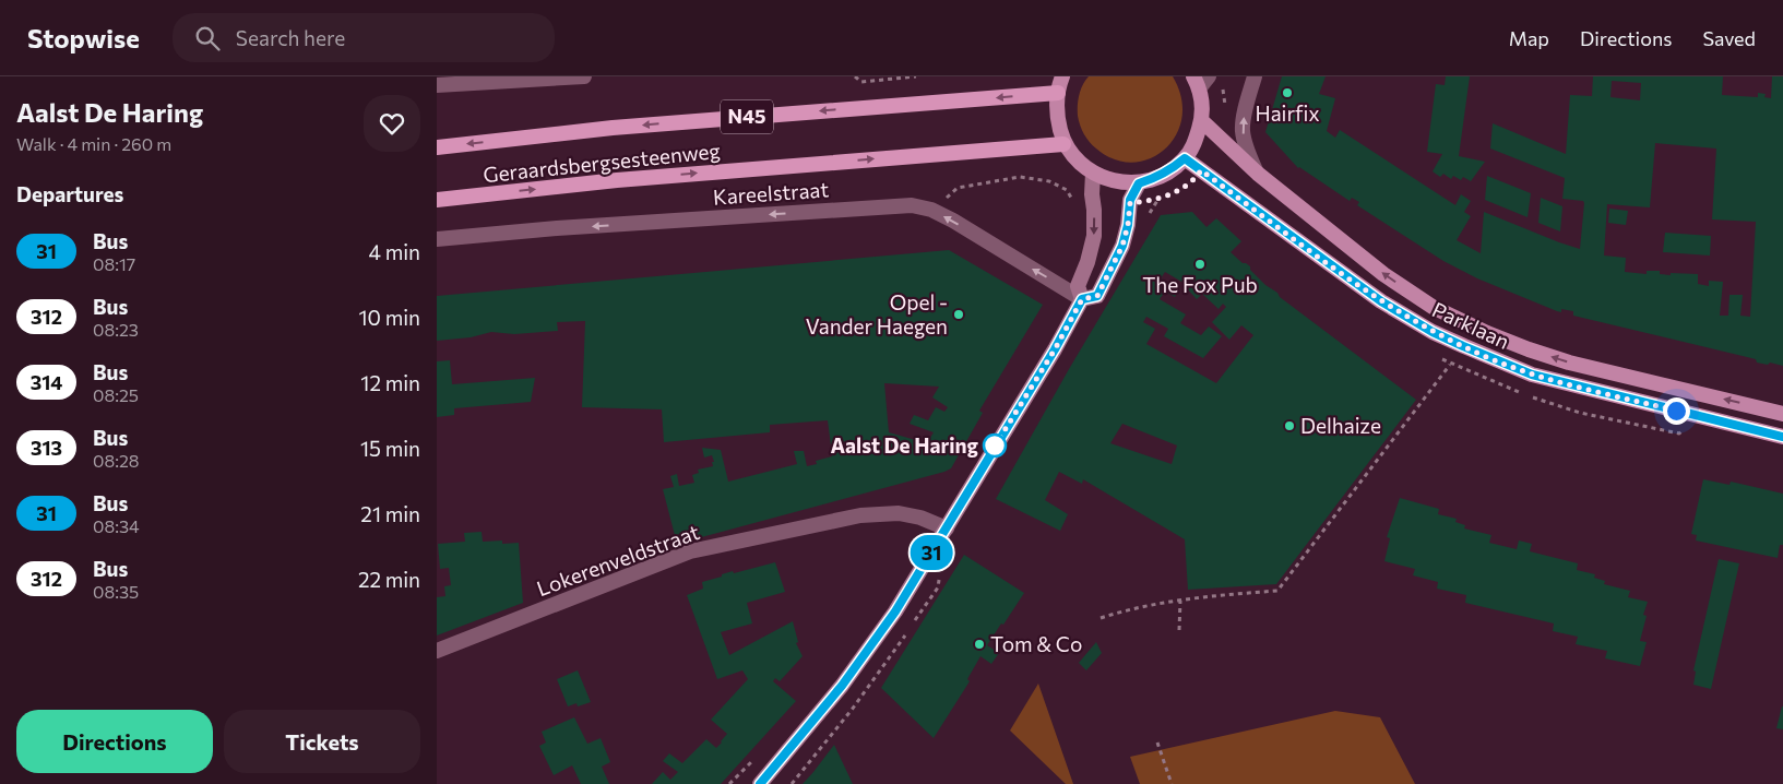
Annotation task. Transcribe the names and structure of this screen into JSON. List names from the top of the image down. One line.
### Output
{"streets":{"highway":["N45","Geraardsbergsesteenweg"],"main road":["Parklaan"],"street":["Kareelstraat","Lokerenveldstraat"]},"one_way":["Kareelstraat"],"places":["Hairfix","The Fox Pub","Opel - Vander Haegen","Delhaize","Aalst De Haring","Tom & Co"],"lines":["bus line 31"],"page":{"header":"Stopwise","search":"Search here","nav":["Map","Directions","Saved"],"heading":[["Aalst De Haring","Walk · 4 min · 260 m"],"Departures"],"on_map":"31","list":[{"mark":"31","name":"Bus","note":"08:17","value":"4 min"},{"mark":"312","name":"Bus","note":"08:23","value":"10 min"},{"mark":"314","name":"Bus","note":"08:25","value":"12 min"},{"mark":"313","name":"Bus","note":"08:28","value":"15 min"},{"mark":"31","name":"Bus","note":"08:34","value":"21 min"},{"mark":"312","name":"Bus","note":"08:35","value":"22 min"}],"buttons":["Directions","Tickets"]}}
